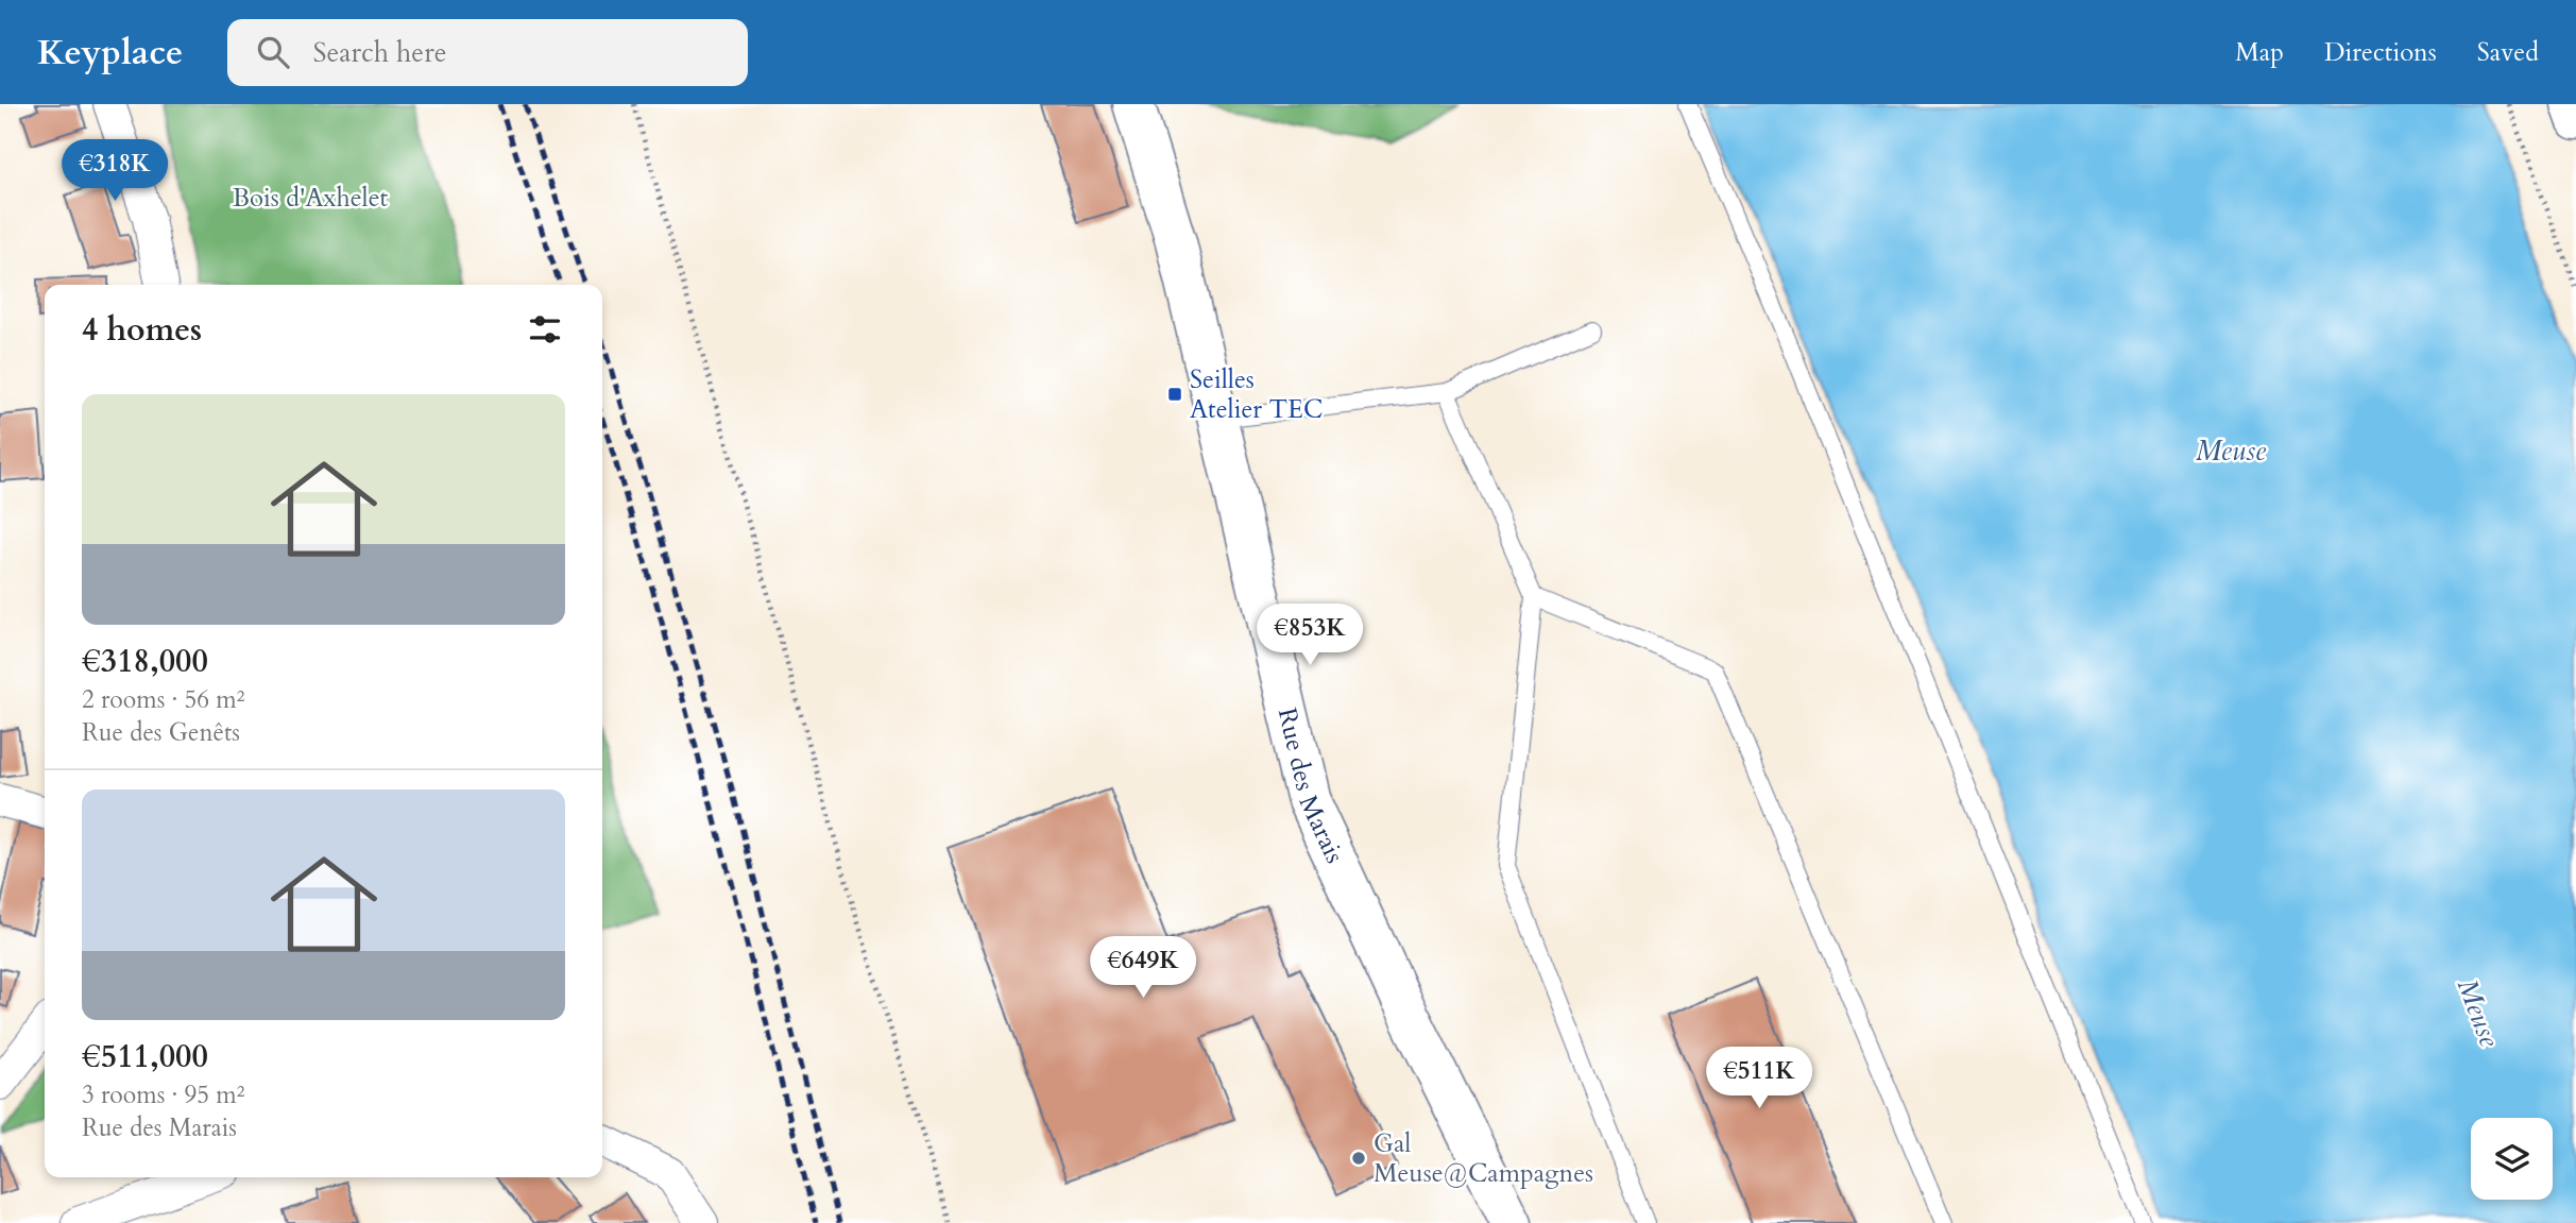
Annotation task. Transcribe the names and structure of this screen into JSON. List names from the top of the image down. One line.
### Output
{"streets":{"main road":["Rue des Marais"]},"water":["Meuse"],"parks":["Bois d'Axhelet"],"places":{"transit":["Seilles Atelier TEC"],"other":["Gal Meuse@Campagnes"]},"page":{"header":"Keyplace","search":"Search here","nav":["Map","Directions","Saved"],"price":["€318K","€853K","€649K","€511K"],"heading":"4 homes","list":[{"name":"€318,000","note":"2 rooms · 56 m² · Rue des Genêts"},{"name":"€511,000","note":"3 rooms · 95 m² · Rue des Marais"}]}}
